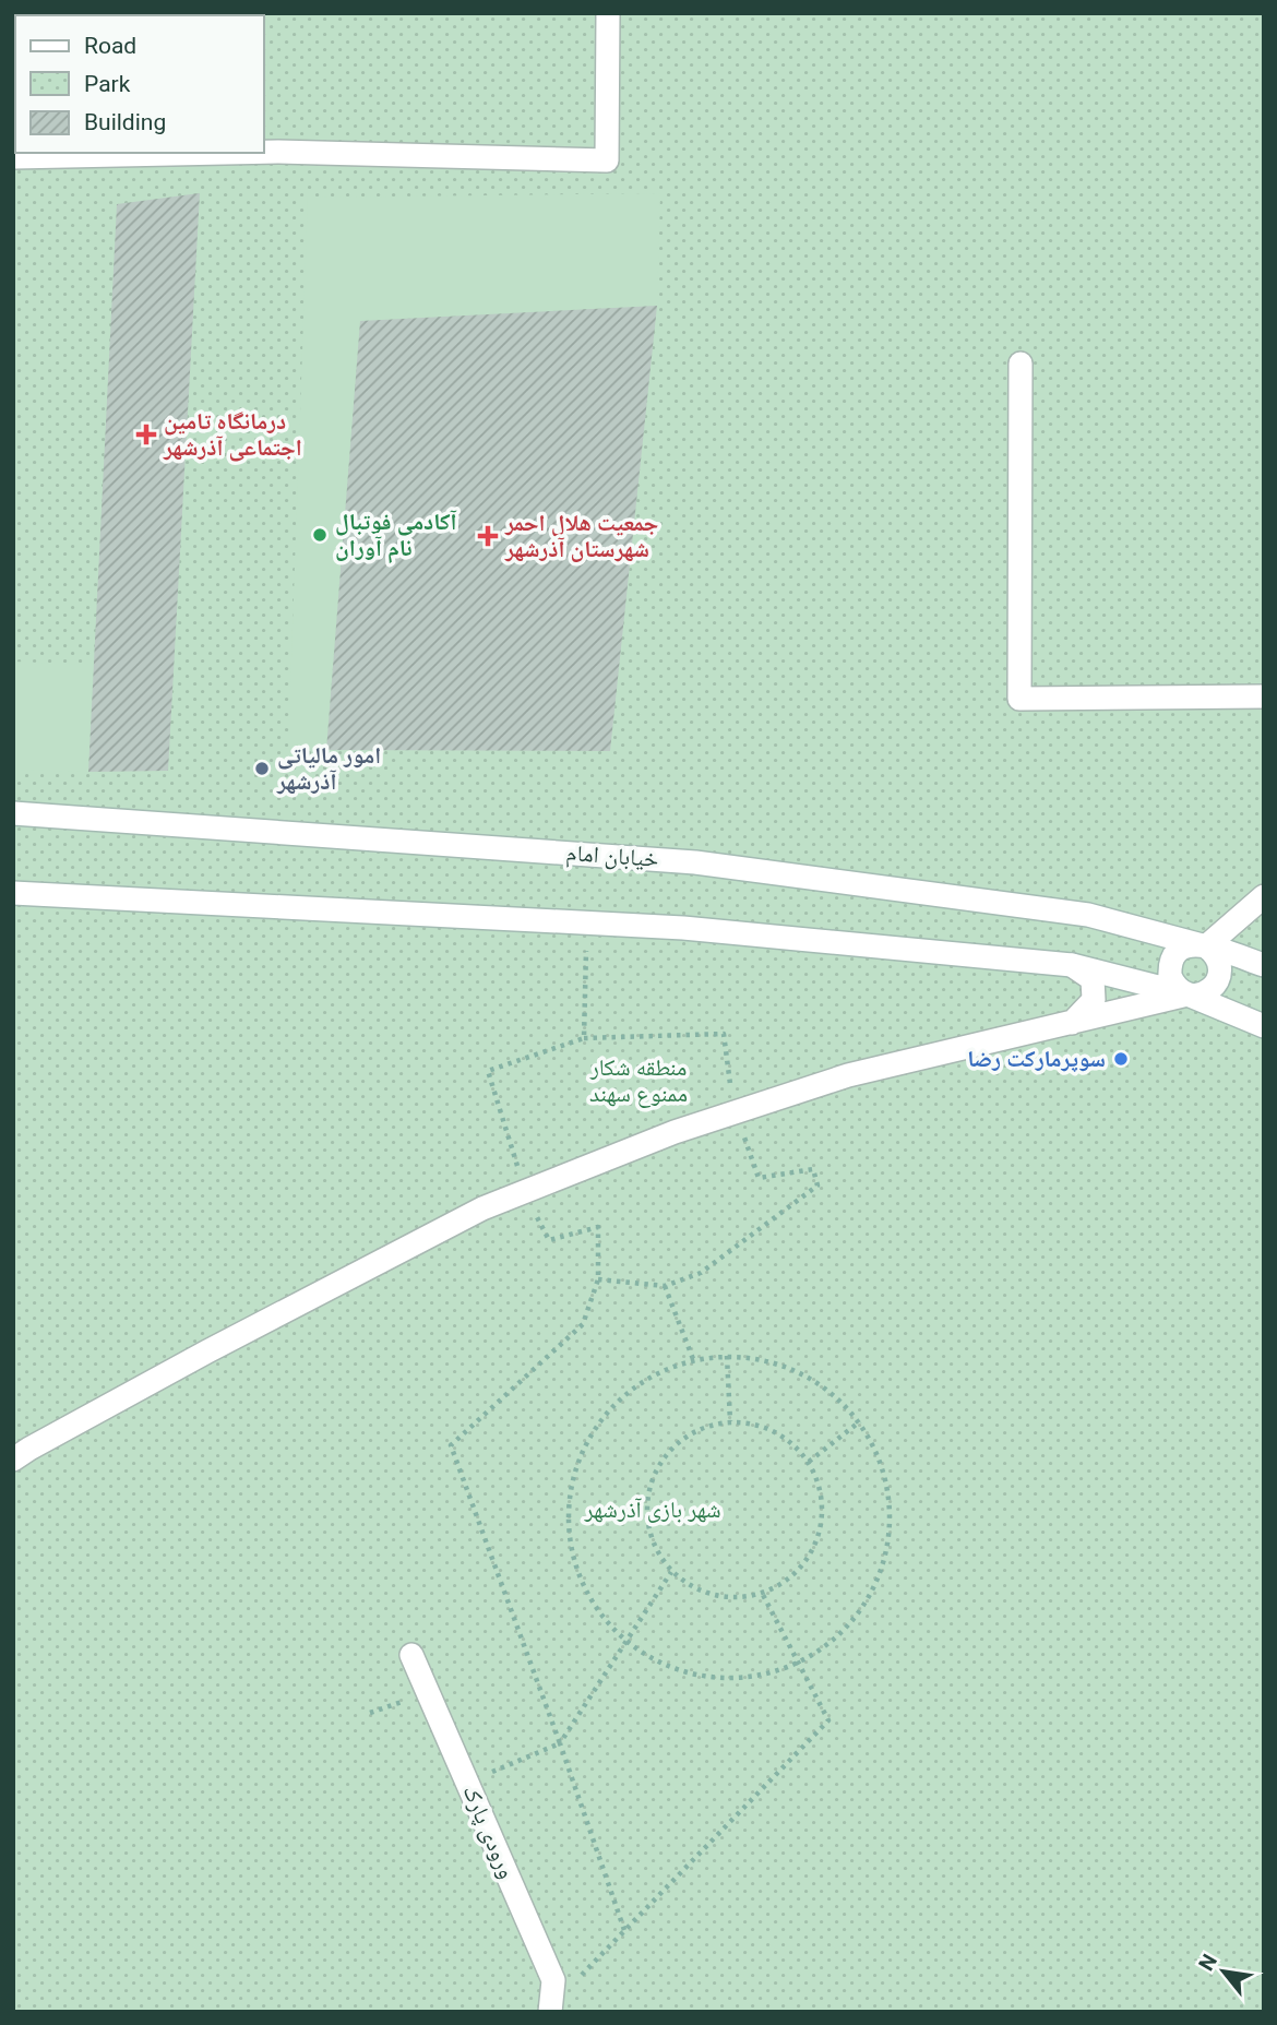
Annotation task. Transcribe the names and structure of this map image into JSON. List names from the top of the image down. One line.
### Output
{"streets":{"street":["خیابان امام","ورودی پارک"]},"parks":["منطقه شکار ممنوع سهند","شهر بازی آذرشهر"],"places":{"health":["درمانگاه تامین اجتماعی آذرشهر","جمعیت هلال احمر شهرستان آذرشهر"],"other":["آکادمی فوتبال نام آوران","امور مالیاتی آذرشهر","سوپرمارکت رضا"]},"legend":["Road","Park","Building"],"north":"top left"}
